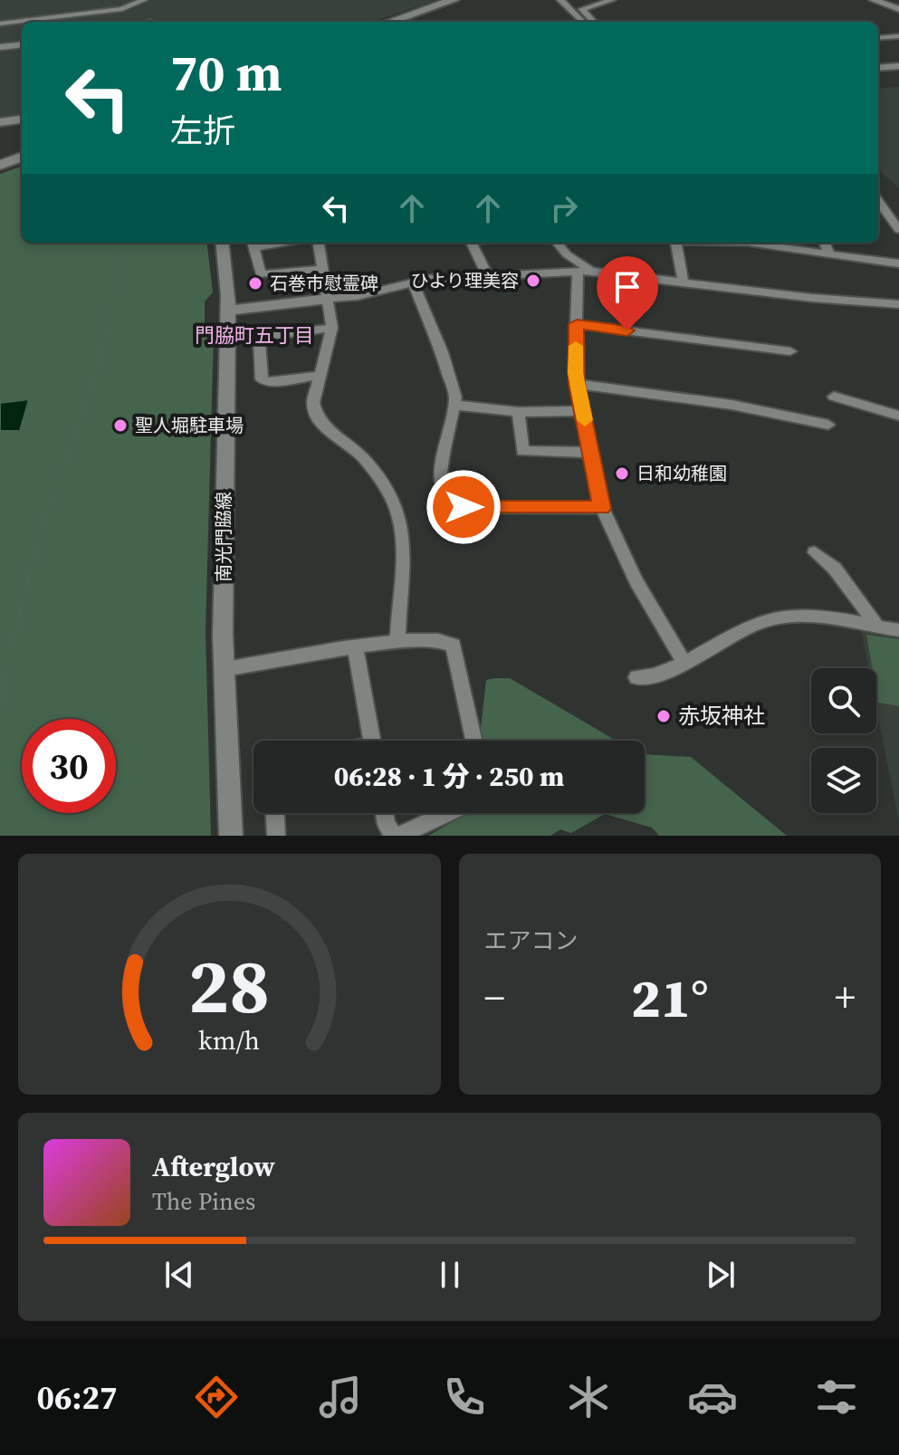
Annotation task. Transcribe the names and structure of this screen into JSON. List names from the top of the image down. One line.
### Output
{"streets":{"street":["南光門脇線"]},"districts":["門脇町五丁目"],"places":["ひより理美容","石巻市慰霊碑","聖人堀駐車場","日和幼稚園","赤坂神社"],"page":{"turn":["70 m","左折"],"limit":"30","trip":"06:28 · 1 分 · 250 m","tile":"エアコン","heat":["−","21°","+"],"song":["Afterglow","The Pines"],"tabs":"06:27","gauge":["28","km/h"]}}
